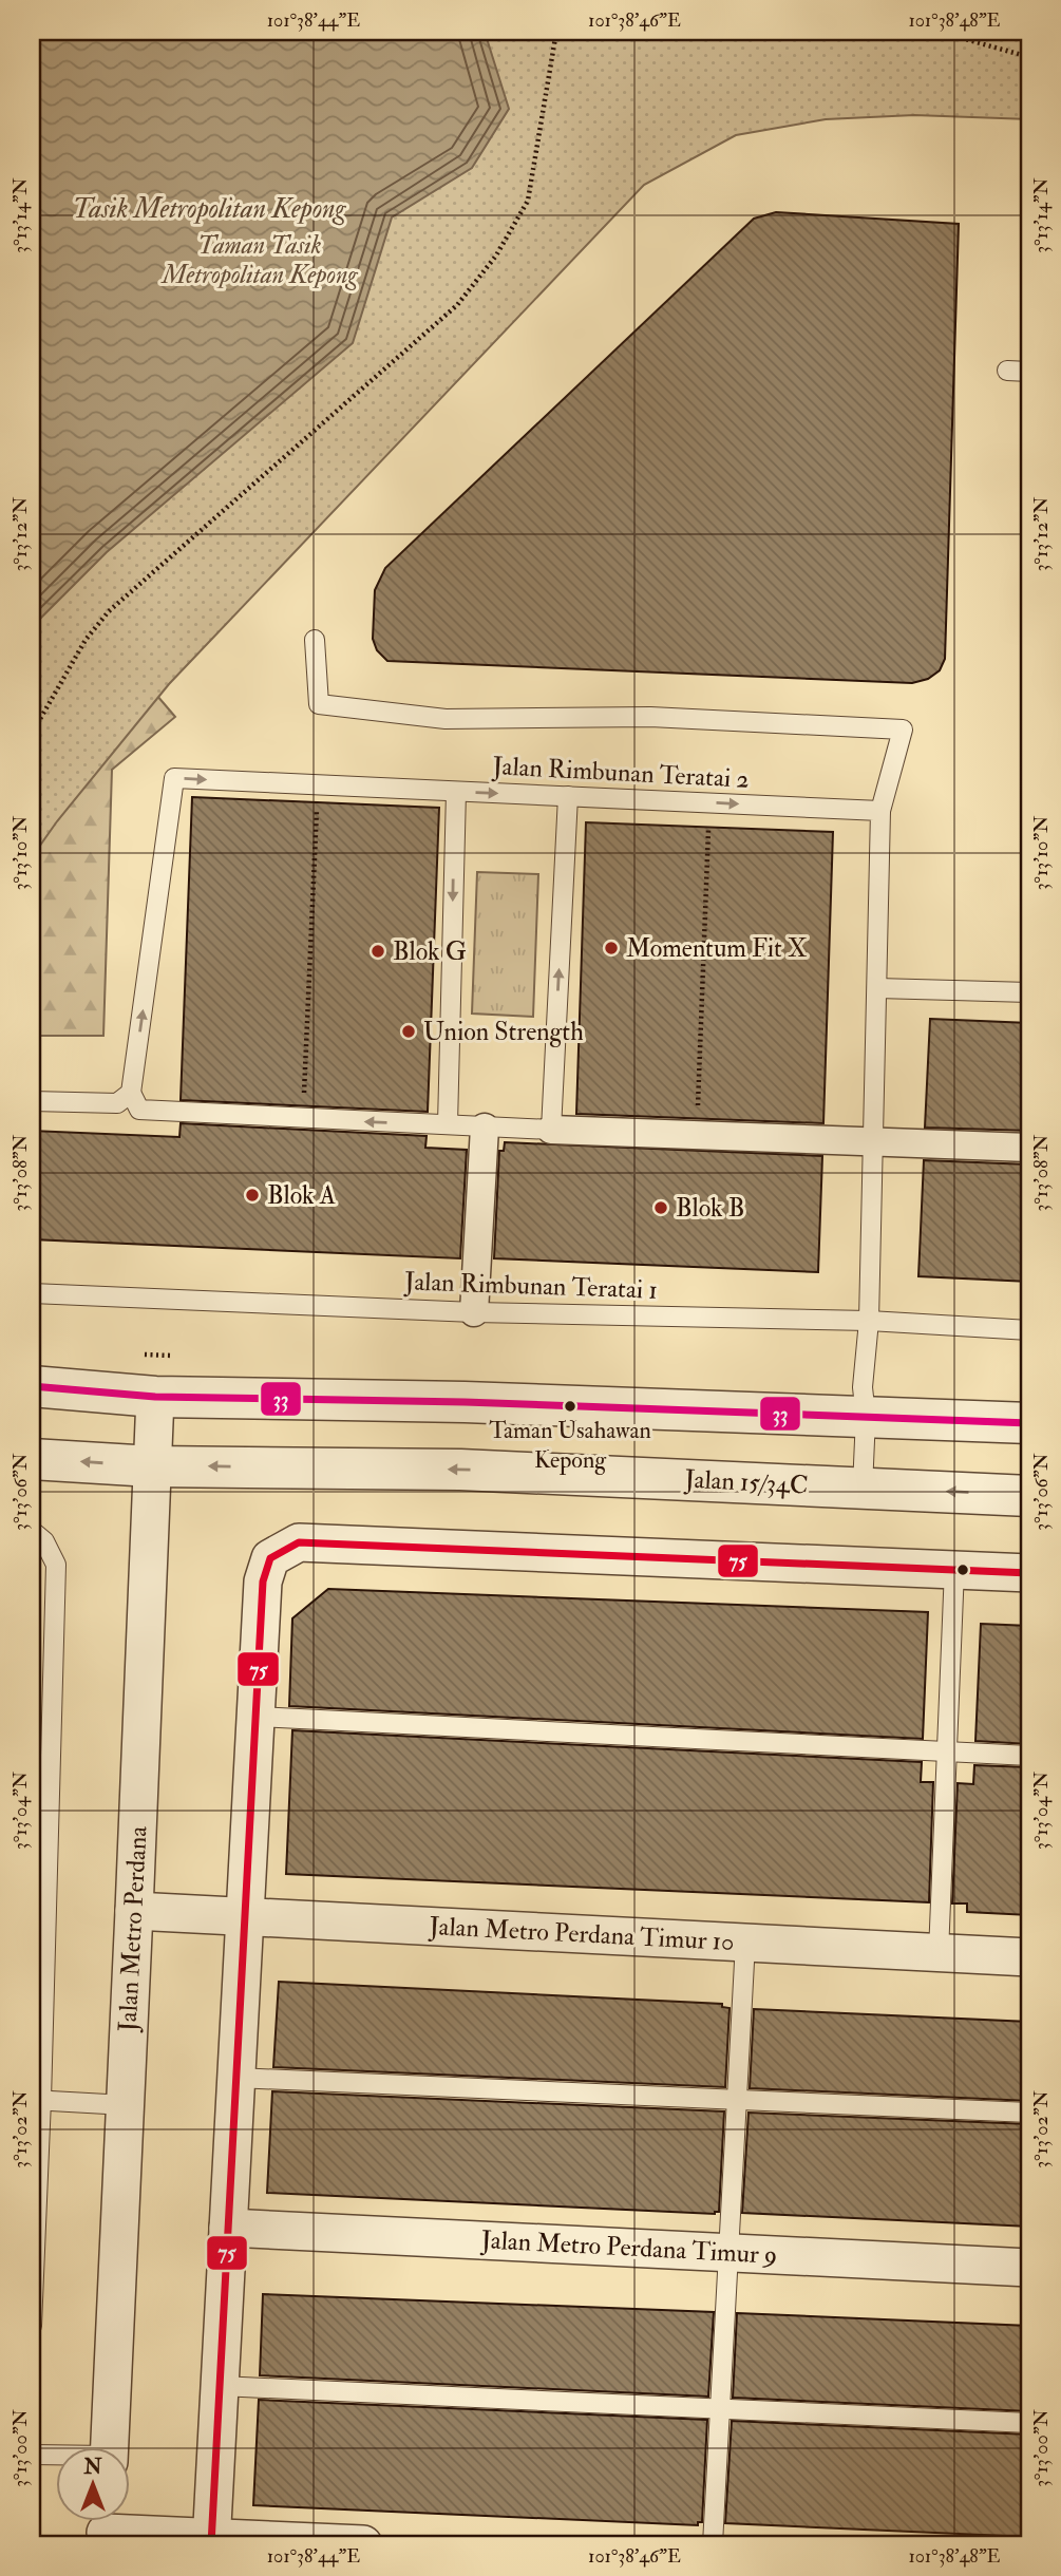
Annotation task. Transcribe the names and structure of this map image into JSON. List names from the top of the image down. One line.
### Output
{"streets":{"street":["Jalan 15/34C","Jalan Metro Perdana","Jalan Metro Perdana Timur 10","Jalan Metro Perdana Timur 9"],"lane":["Jalan Rimbunan Teratai 2","Jalan Rimbunan Teratai 1"]},"crossings":[["Jalan 15/34C","Jalan Metro Perdana"],["Jalan Metro Perdana","Jalan Metro Perdana Timur 10"]],"water":["Tasik Metropolitan Kepong"],"parks":["Taman Tasik Metropolitan Kepong"],"places":["Momentum Fit X","Blok G","Union Strength","Blok A","Blok B","Taman Usahawan Kepong"],"lines":["transit line 33","transit line 75"],"north":"top","coordinates":["101°38'44\"E","101°38'46\"E","101°38'48\"E","3°13'14\"N","3°13'12\"N","3°13'10\"N","3°13'08\"N","3°13'06\"N","3°13'04\"N","3°13'02\"N","3°13'00\"N"]}
